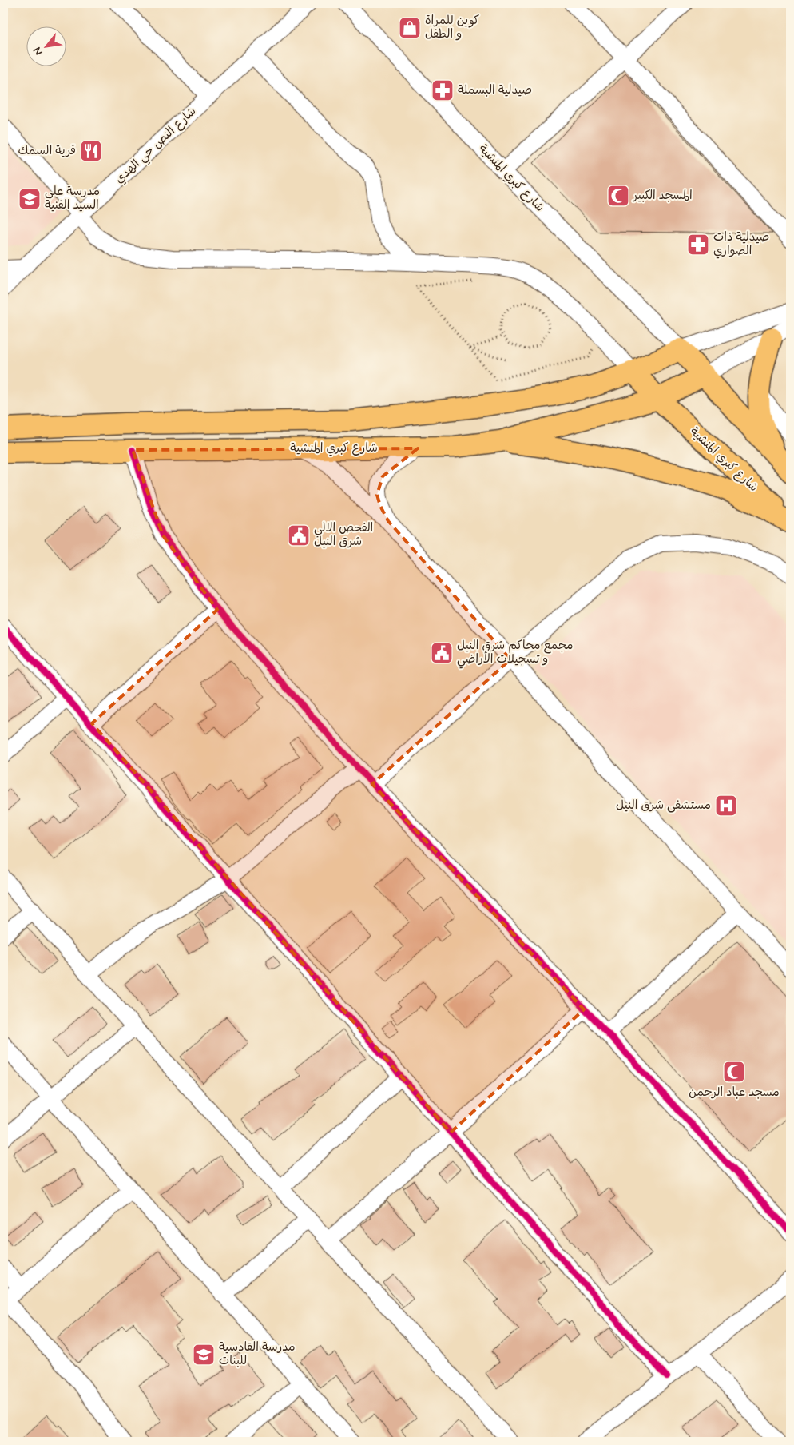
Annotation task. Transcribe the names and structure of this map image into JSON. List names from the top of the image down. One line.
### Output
{"streets":{"main road":["شارع كبري المنشية"],"street":["شارع النص حي الهدي"]},"places":{"shop":["كوين للمراة و الطفل"],"pharmacy":["صيدلية البسملة","صيدلية ذات الصواري"],"restaurant":["قرية السمك"],"mosque":["المسجد الكبير","مسجد عباد الرحمن"],"school or university":["مدرسة علي السيد الفنية","مدرسة القادسية للبنات"],"public building":["الفحص الالي شرق النيل","مجمع محاكم شرق النيل و تسجيلات الأراضي"],"hospital":["مستشفى شرق النيل"]},"north":"bottom left"}
